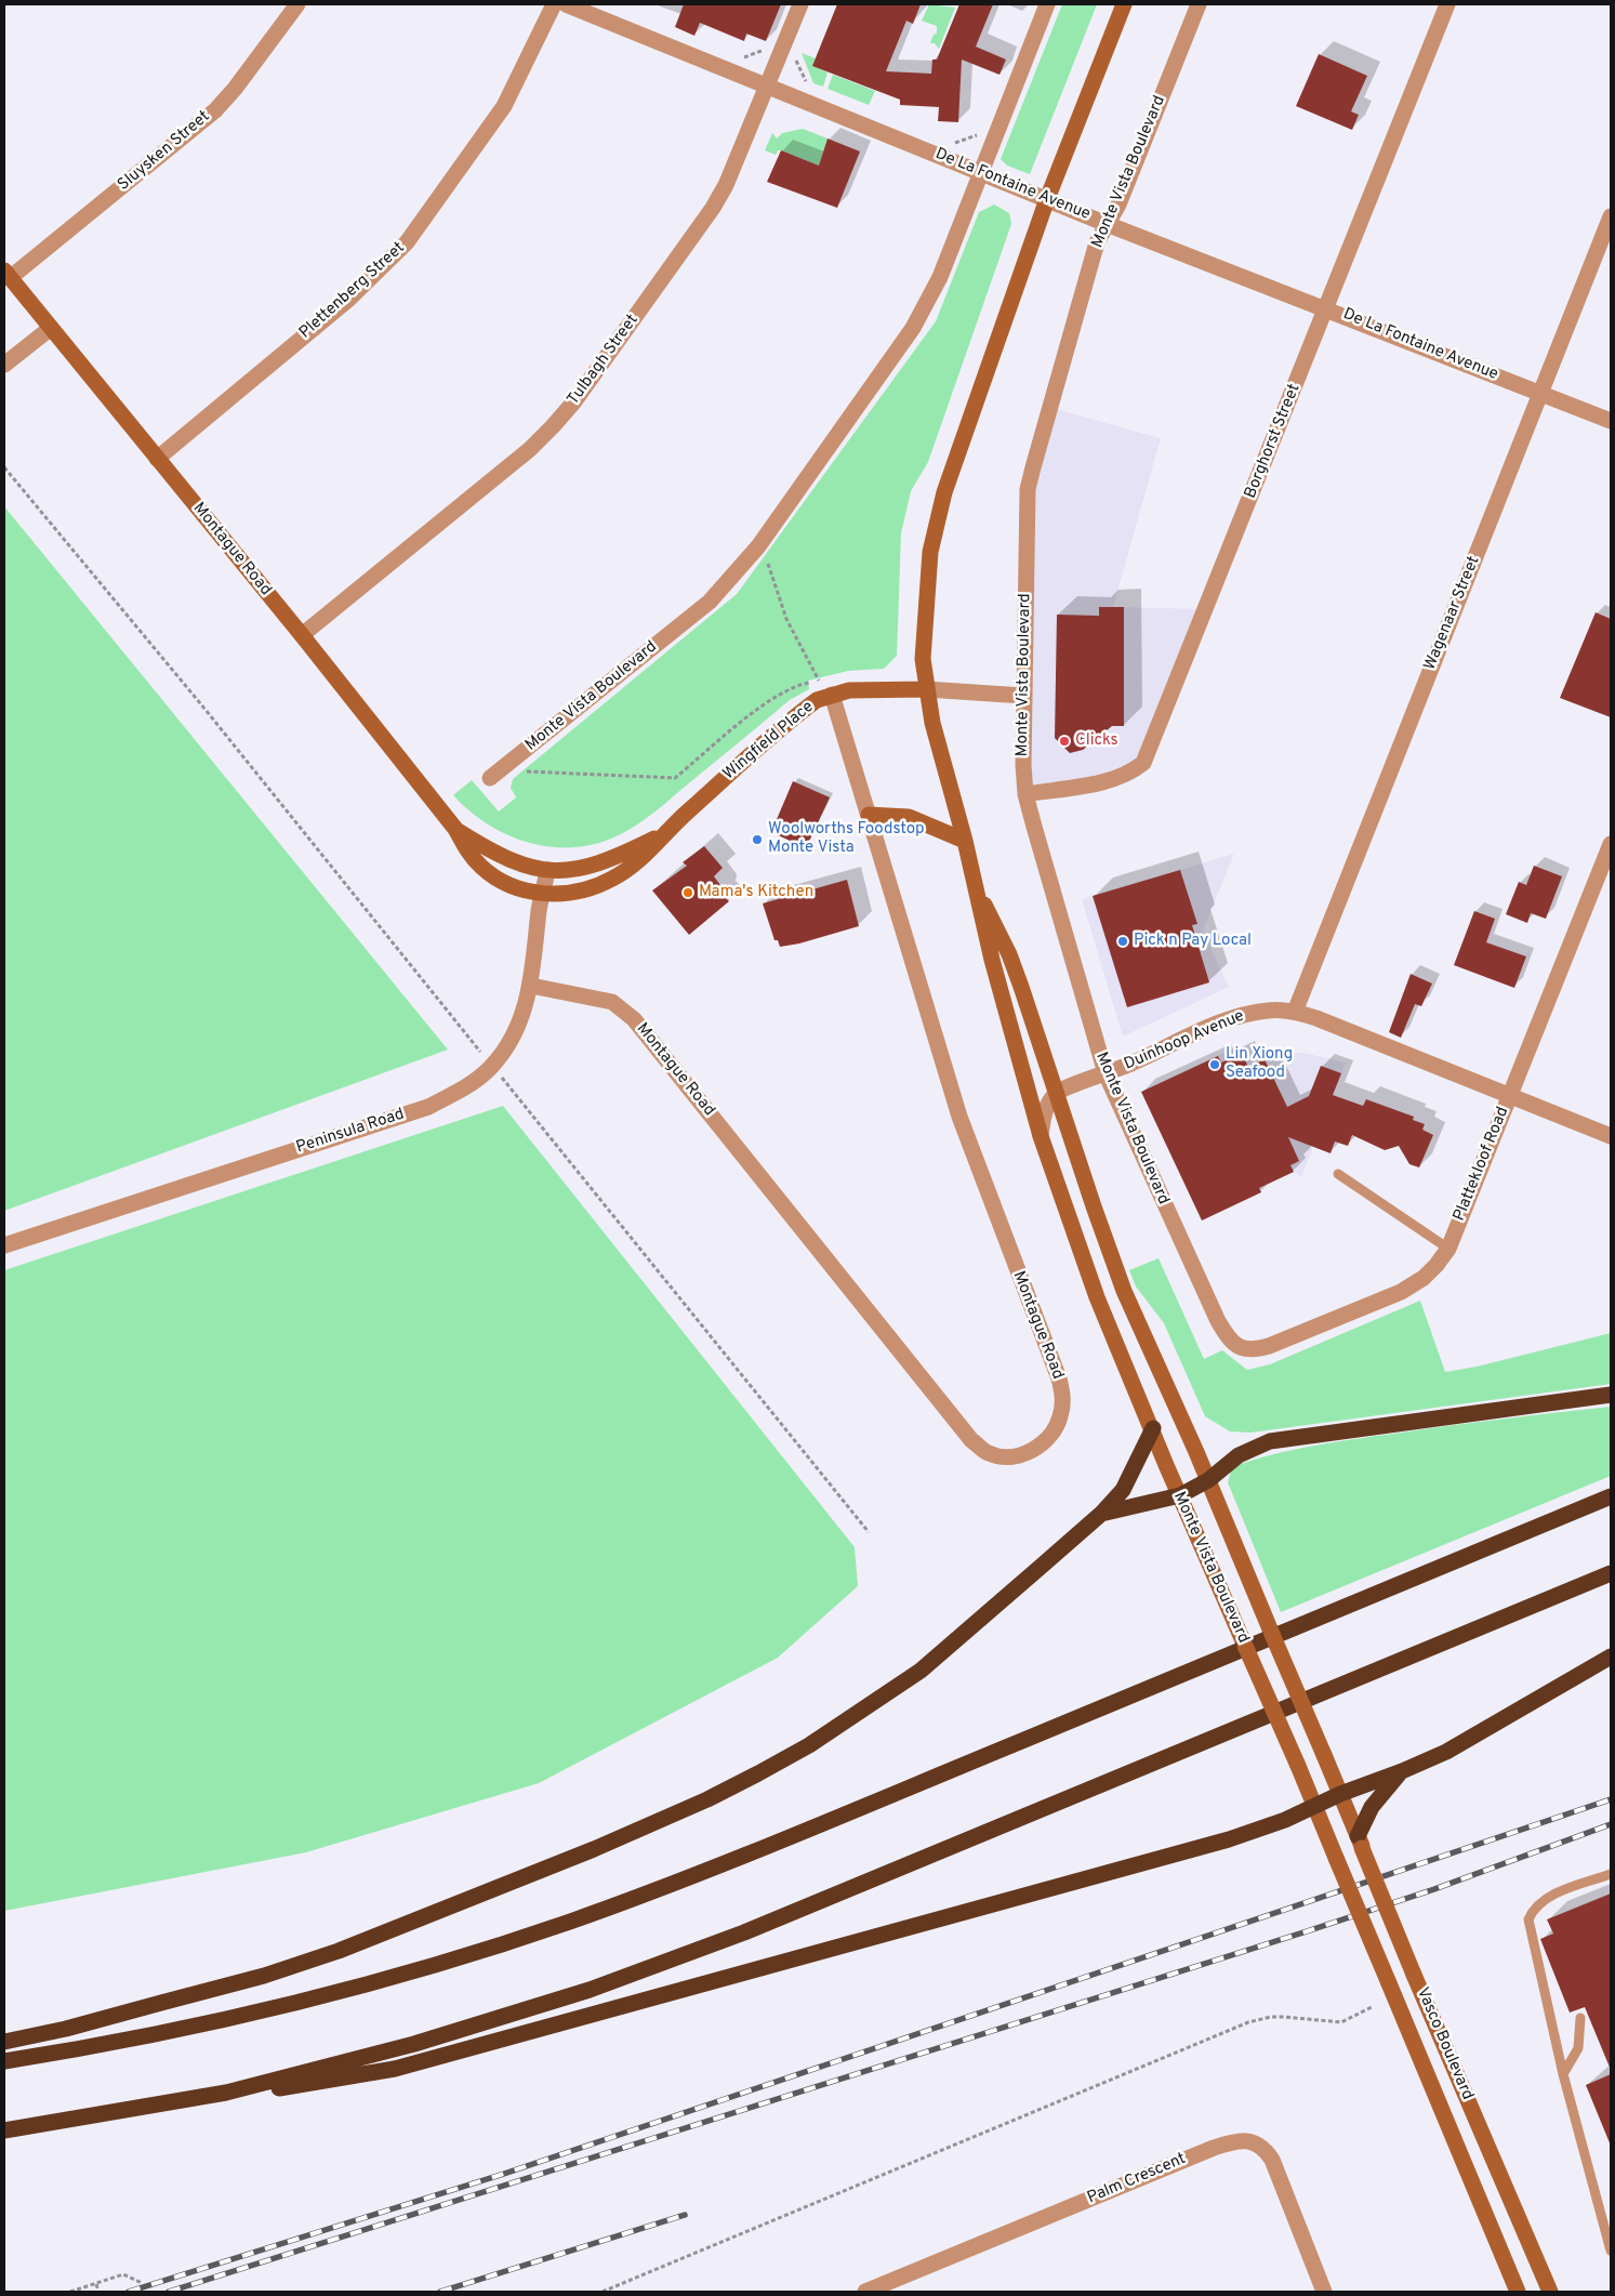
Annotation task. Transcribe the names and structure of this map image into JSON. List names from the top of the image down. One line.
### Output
{"streets":{"main road":["Monte Vista Boulevard","Montague Road","Wingfield Place","Vasco Boulevard"],"street":["Sluysken Street","De La Fontaine Avenue","Plettenberg Street","Tulbagh Street","Borghorst Street","Wagenaar Street","Duinhoop Avenue","Peninsula Road","Plattekloof Road","Palm Crescent"]},"crossings":[["Sluysken Street","Montague Road"],["Monte Vista Boulevard","De La Fontaine Avenue"],["Monte Vista Boulevard","Borghorst Street"],["Monte Vista Boulevard","Wingfield Place"],["Monte Vista Boulevard","Duinhoop Avenue"],["Monte Vista Boulevard","Plattekloof Road"],["Monte Vista Boulevard","Vasco Boulevard"],["De La Fontaine Avenue","Tulbagh Street"],["De La Fontaine Avenue","Borghorst Street"],["De La Fontaine Avenue","Wagenaar Street"],["Plettenberg Street","Montague Road"],["Tulbagh Street","Montague Road"],["Montague Road","Wingfield Place"],["Montague Road","Peninsula Road"],["Wagenaar Street","Duinhoop Avenue"],["Wingfield Place","Peninsula Road"],["Duinhoop Avenue","Plattekloof Road"]],"places":["Clicks","Woolworths Foodstop Monte Vista","Mama's Kitchen","Pick n Pay Local","Lin Xiong Seafood"]}
